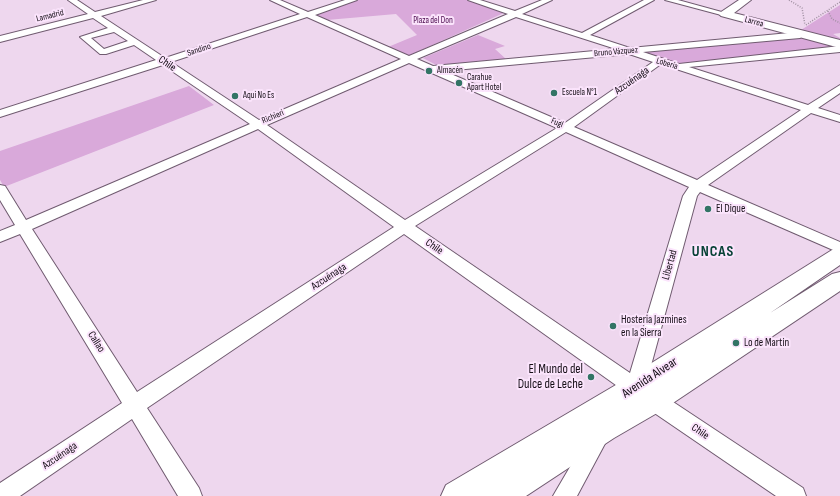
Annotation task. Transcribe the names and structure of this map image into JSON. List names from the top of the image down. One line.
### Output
{"streets":{"main road":["Larrea","Avenida Alvear"],"street":["Lamadrid","Sandino","Bruno Vázquez","Chile","Lobería","Azcuénaga","Richieri","Fugl","Libertad","Callao"]},"crossings":[["Lamadrid","Chile"],["Larrea","Bruno Vázquez"],["Sandino","Chile"],["Sandino","Fugl"],["Bruno Vázquez","Lobería"],["Bruno Vázquez","Fugl"],["Chile","Azcuénaga"],["Chile","Richieri"],["Chile","Libertad"],["Chile","Avenida Alvear"],["Lobería","Azcuénaga"],["Lobería","Richieri"],["Azcuénaga","Fugl"],["Azcuénaga","Callao"],["Richieri","Fugl"],["Richieri","Callao"],["Fugl","Libertad"],["Libertad","Avenida Alvear"]],"districts":["UNCAS"],"parks":["Plaza del Don"],"places":["Almacén","Carahue Apart Hotel","Escuela N°1","Aqui No Es","El Dique","Hosteria Jazmines en la Sierra","Lo de Martin","El Mundo del Dulce de Leche"]}
